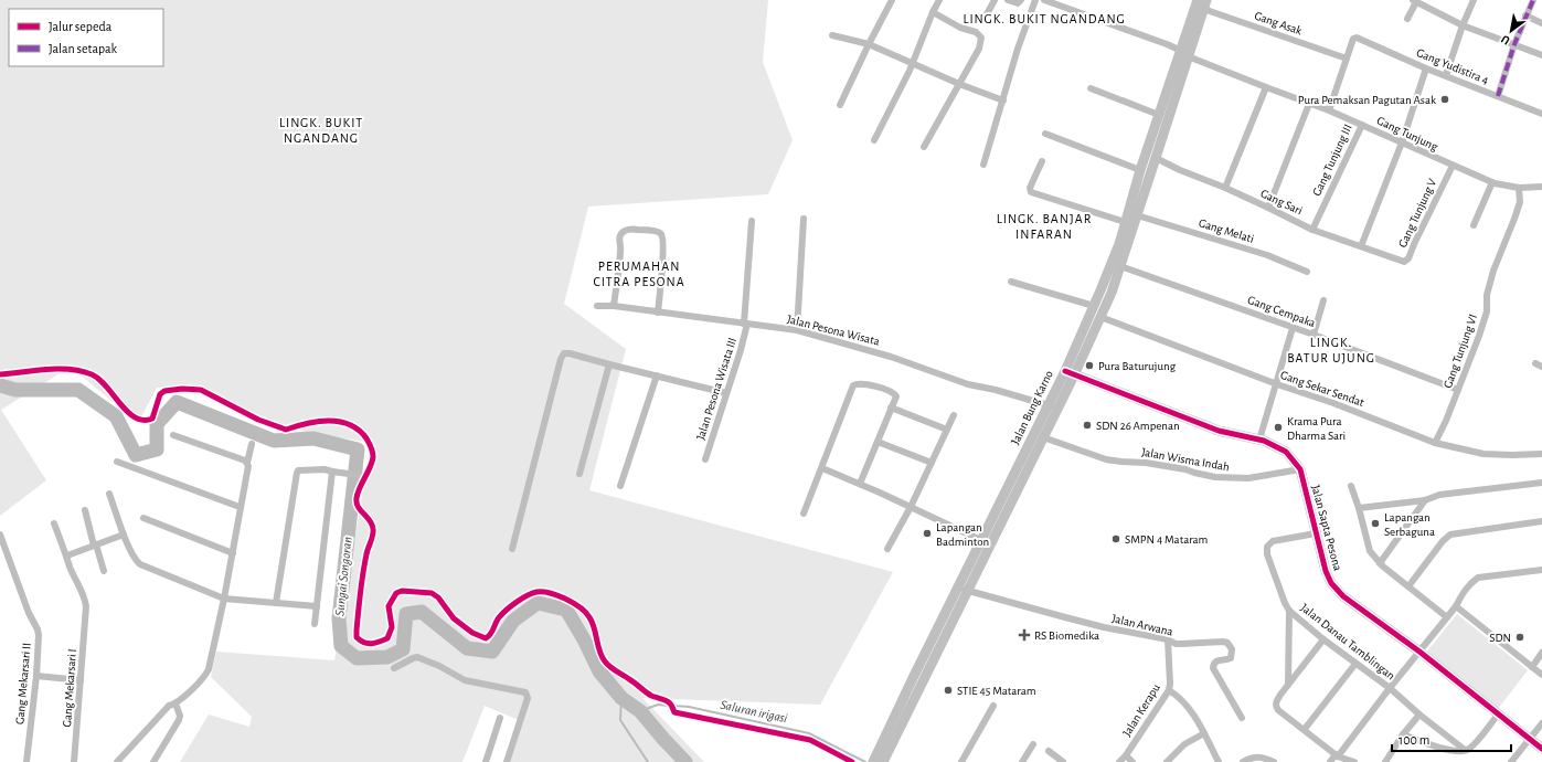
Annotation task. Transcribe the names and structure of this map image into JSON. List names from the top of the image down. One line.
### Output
{"streets":{"main road":["Jalan Bung Karno","Jalan Sapta Pesona"],"street":["Gang Asak","Gang Yudistira 4","Gang Tunjung","Gang Tunjung III","Gang Sari","Gang Tunjung V","Gang Melati","Gang Cempaka","Jalan Pesona Wisata","Gang Tunjung VI","Jalan Pesona Wisata III","Gang Sekar Sendat","Jalan Wisma Indah","Jalan Arwana","Jalan Danau Tamblingan","Gang Mekarsari II","Gang Mekarsari I","Jalan Kerapu"]},"crossings":[["Gang Asak","Gang Yudistira 4"],["Gang Asak","Jalan Bung Karno"],["Gang Tunjung","Gang Tunjung III"],["Gang Tunjung","Gang Tunjung V"],["Gang Tunjung","Gang Tunjung VI"],["Gang Tunjung","Jalan Bung Karno"],["Gang Tunjung III","Gang Sari"],["Gang Sari","Gang Tunjung V"],["Gang Cempaka","Gang Tunjung VI"],["Jalan Pesona Wisata","Jalan Pesona Wisata III"],["Jalan Pesona Wisata","Jalan Bung Karno"],["Gang Tunjung VI","Gang Sekar Sendat"],["Jalan Bung Karno","Jalan Sapta Pesona"],["Jalan Wisma Indah","Jalan Sapta Pesona"],["Jalan Sapta Pesona","Jalan Danau Tamblingan"],["Jalan Arwana","Jalan Kerapu"]],"districts":["LINGK. BUKIT NGANDANG","LINGK. BUKIT NGANDANG","LINGK. BANJAR INFARAN","PERUMAHAN CITRA PESONA","LINGK. BATUR UJUNG"],"water":["Sungai Songoran","Saluran irigasi"],"places":{"other":["Pura Pemaksan Pagutan Asak","Pura Baturujung","SDN 26 Ampenan","Krama Pura Dharma Sari","Lapangan Serbaguna","Lapangan Badminton","SMPN 4 Mataram","SDN","STIE 45 Mataram"],"health":["RS Biomedika"]},"legend":["Jalur sepeda","Jalan setapak"],"scale_bar":"100 m","north":"bottom left"}
